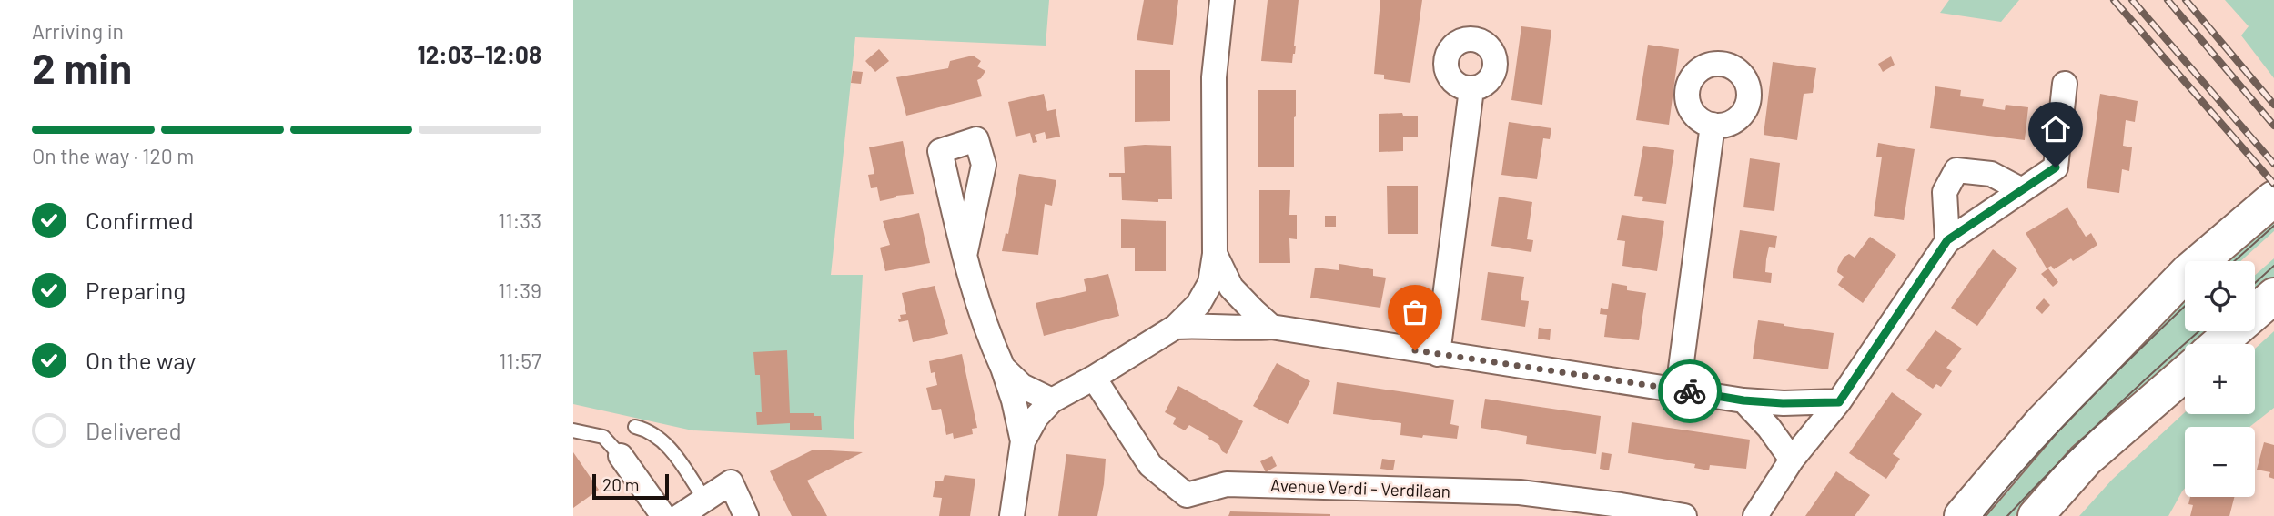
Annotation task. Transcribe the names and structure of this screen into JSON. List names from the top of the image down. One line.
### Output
{"streets":{"street":["Avenue Verdi - Verdilaan"]},"scale_bar":"20 m","page":{"heading":["2 min","Arriving in","12:03–12:08"],"bar":"On the way · 120 m","list":[["Confirmed","11:33"],["Preparing","11:39"],["On the way","11:57"],"Delivered"],"map_buttons":["+","−"],"scale":"20 m"}}
